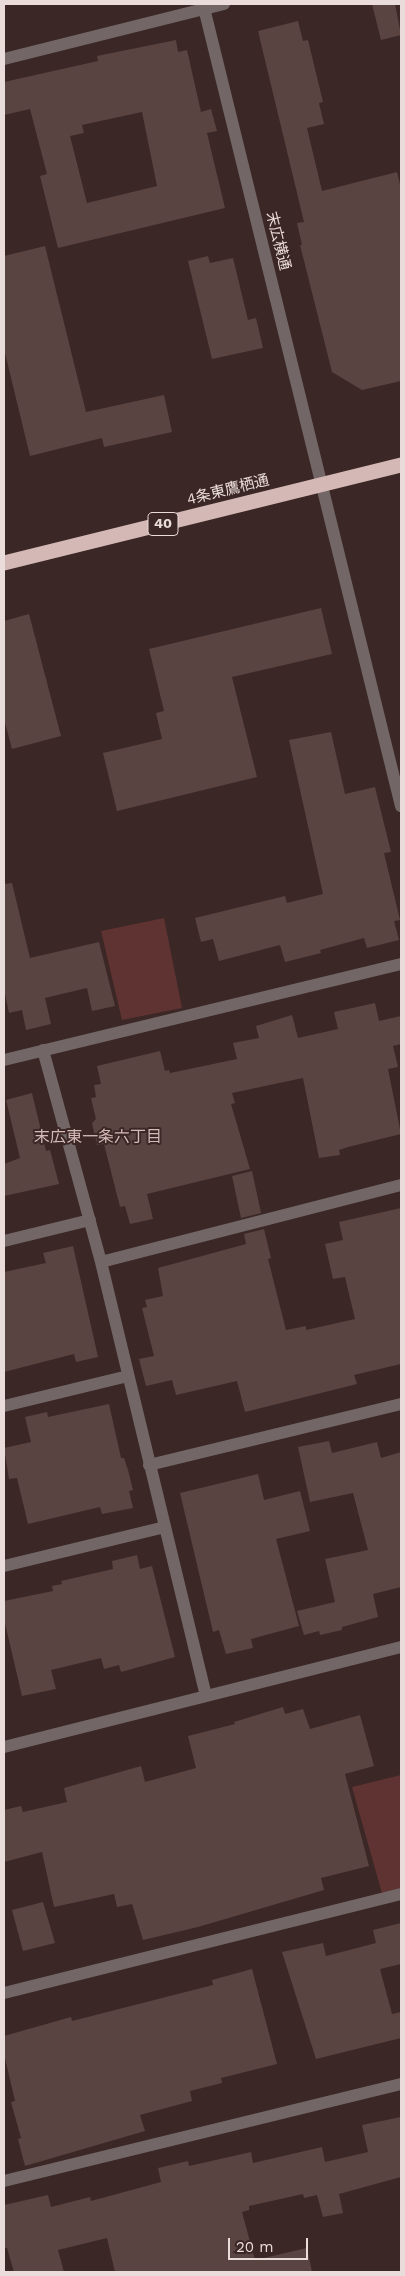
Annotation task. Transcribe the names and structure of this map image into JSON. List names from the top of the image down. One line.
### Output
{"streets":{"highway":["4条東鷹栖通","40"],"street":["末広横通"]},"crossings":[["末広横通","4条東鷹栖通"]],"districts":["末広東一条六丁目"],"scale_bar":"20 m"}
